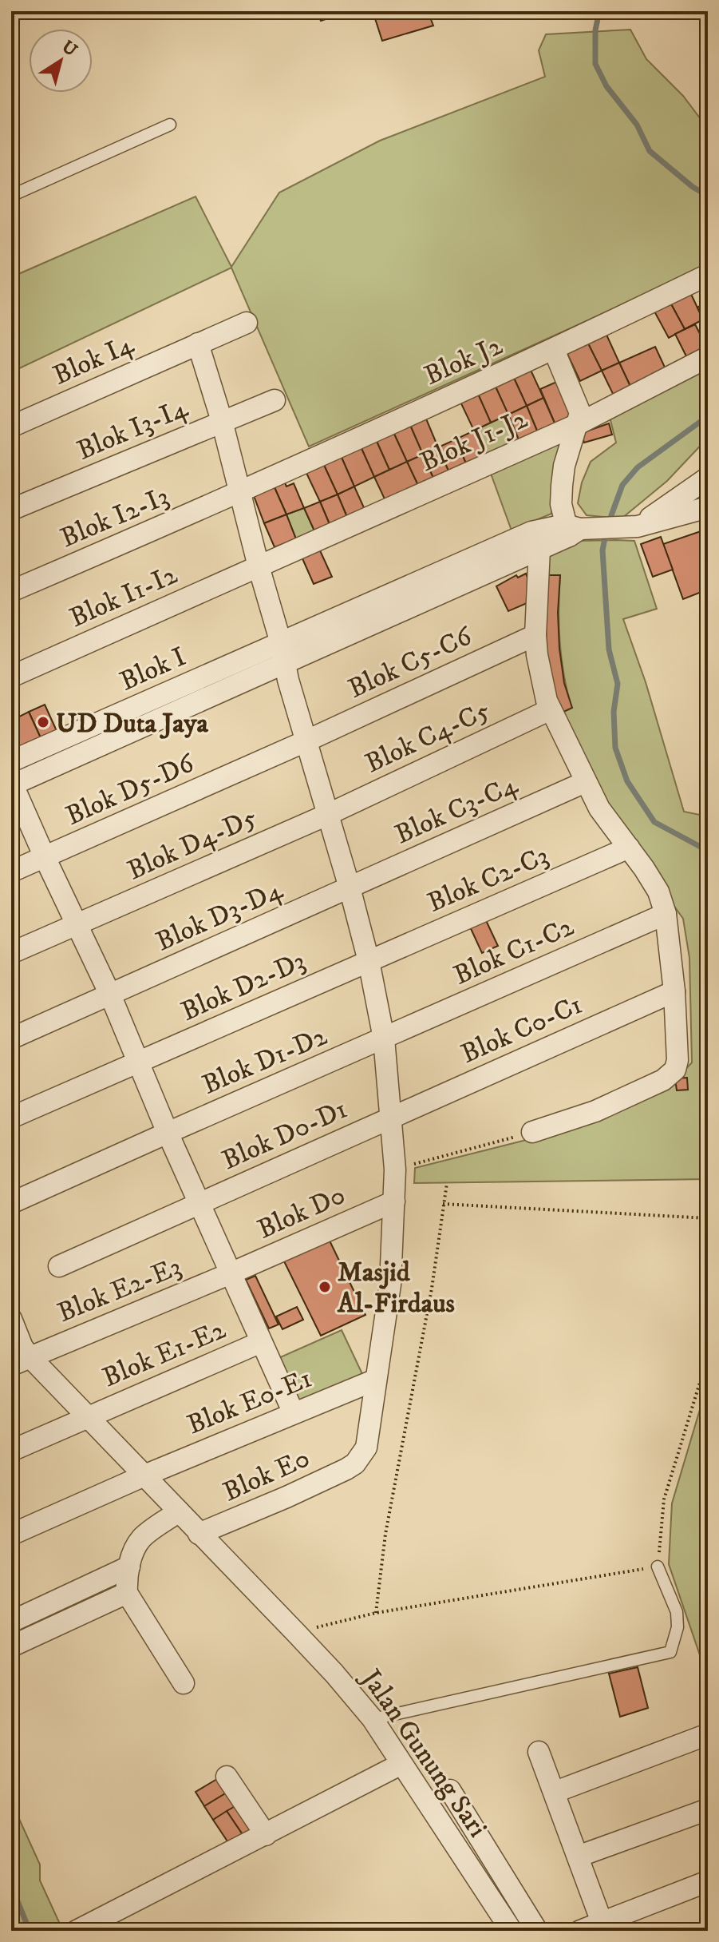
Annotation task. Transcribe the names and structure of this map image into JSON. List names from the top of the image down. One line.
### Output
{"streets":{"street":["Blok I4","Blok J2","Blok I3-I4","Blok J1-J2","Blok I2-I3","Blok I1-I2","Blok C5-C6","Blok I","Blok C4-C5","Blok D5-D6","Blok C3-C4","Blok D4-D5","Blok C2-C3","Blok D3-D4","Blok C1-C2","Blok D2-D3","Blok C0-C1","Blok D1-D2","Blok D0-D1","Blok D0","Blok E2-E3","Blok E1-E2","Blok E0-E1","Blok E0","Jalan Gunung Sari"]},"crossings":[["Blok J2","Blok I2-I3"],["Blok J1-J2","Blok I1-I2"],["Blok C5-C6","Blok D5-D6"],["Blok C4-C5","Blok D4-D5"],["Blok C3-C4","Blok D3-D4"],["Blok C2-C3","Blok D2-D3"],["Blok C1-C2","Blok D1-D2"],["Blok C0-C1","Blok D0-D1"],["Blok D0","Blok E2-E3"],["Blok E2-E3","Jalan Gunung Sari"],["Blok E1-E2","Jalan Gunung Sari"],["Blok E0-E1","Blok E0"],["Blok E0-E1","Jalan Gunung Sari"],["Blok E0","Jalan Gunung Sari"]],"places":["UD Duta Jaya","Masjid Al-Firdaus"],"north":"top right"}
